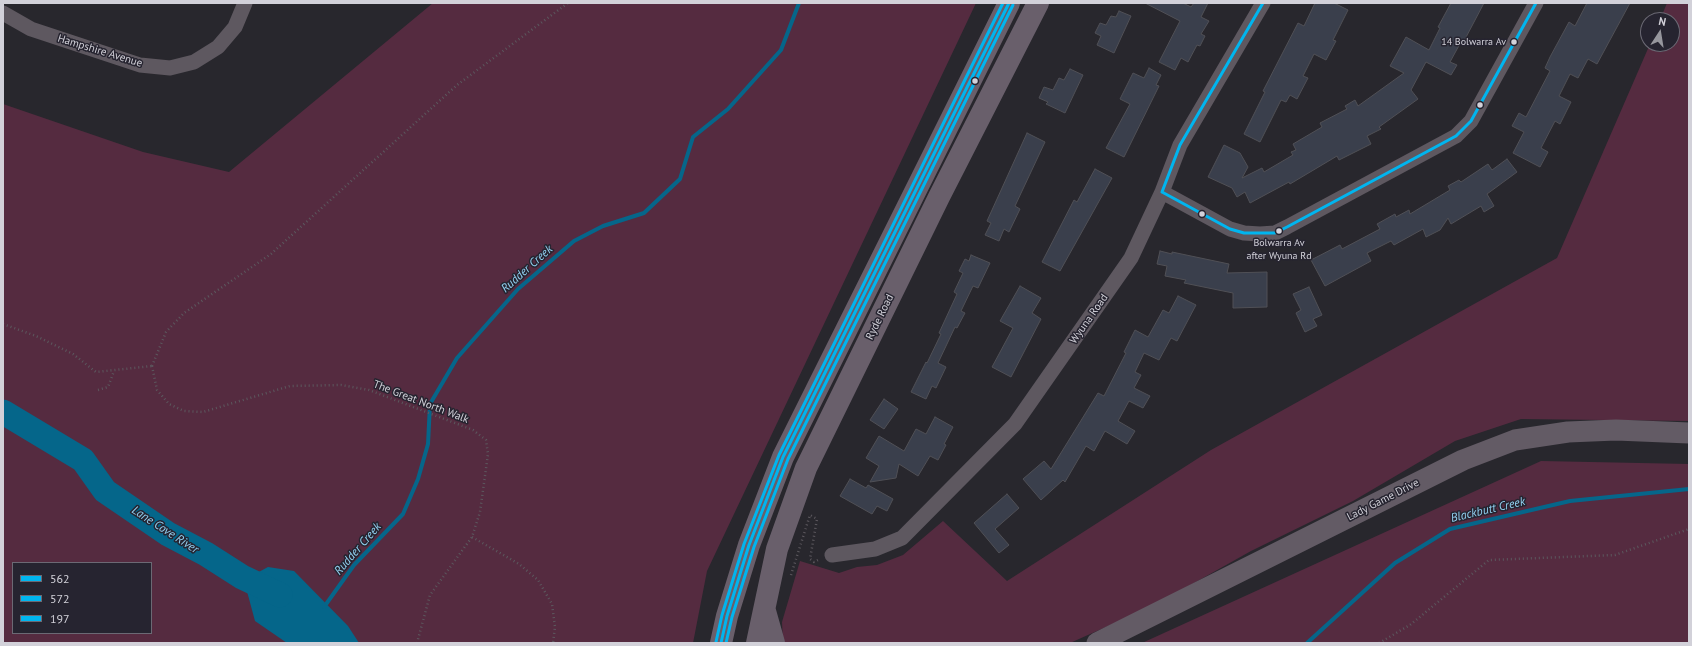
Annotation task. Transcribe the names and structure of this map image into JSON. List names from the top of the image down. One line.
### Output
{"streets":{"highway":["Ryde Road"],"main road":["Lady Game Drive"],"street":["Hampshire Avenue","Wyuna Road"],"path":["The Great North Walk"]},"water":["Rudder Creek","Blackbutt Creek","Lane Cove River"],"places":["14 Bolwarra Av","Bolwarra Av after Wyuna Rd"],"lines":["transit line 562","transit line 197","transit line 572"],"legend":["562","572","197"],"north":"top"}
